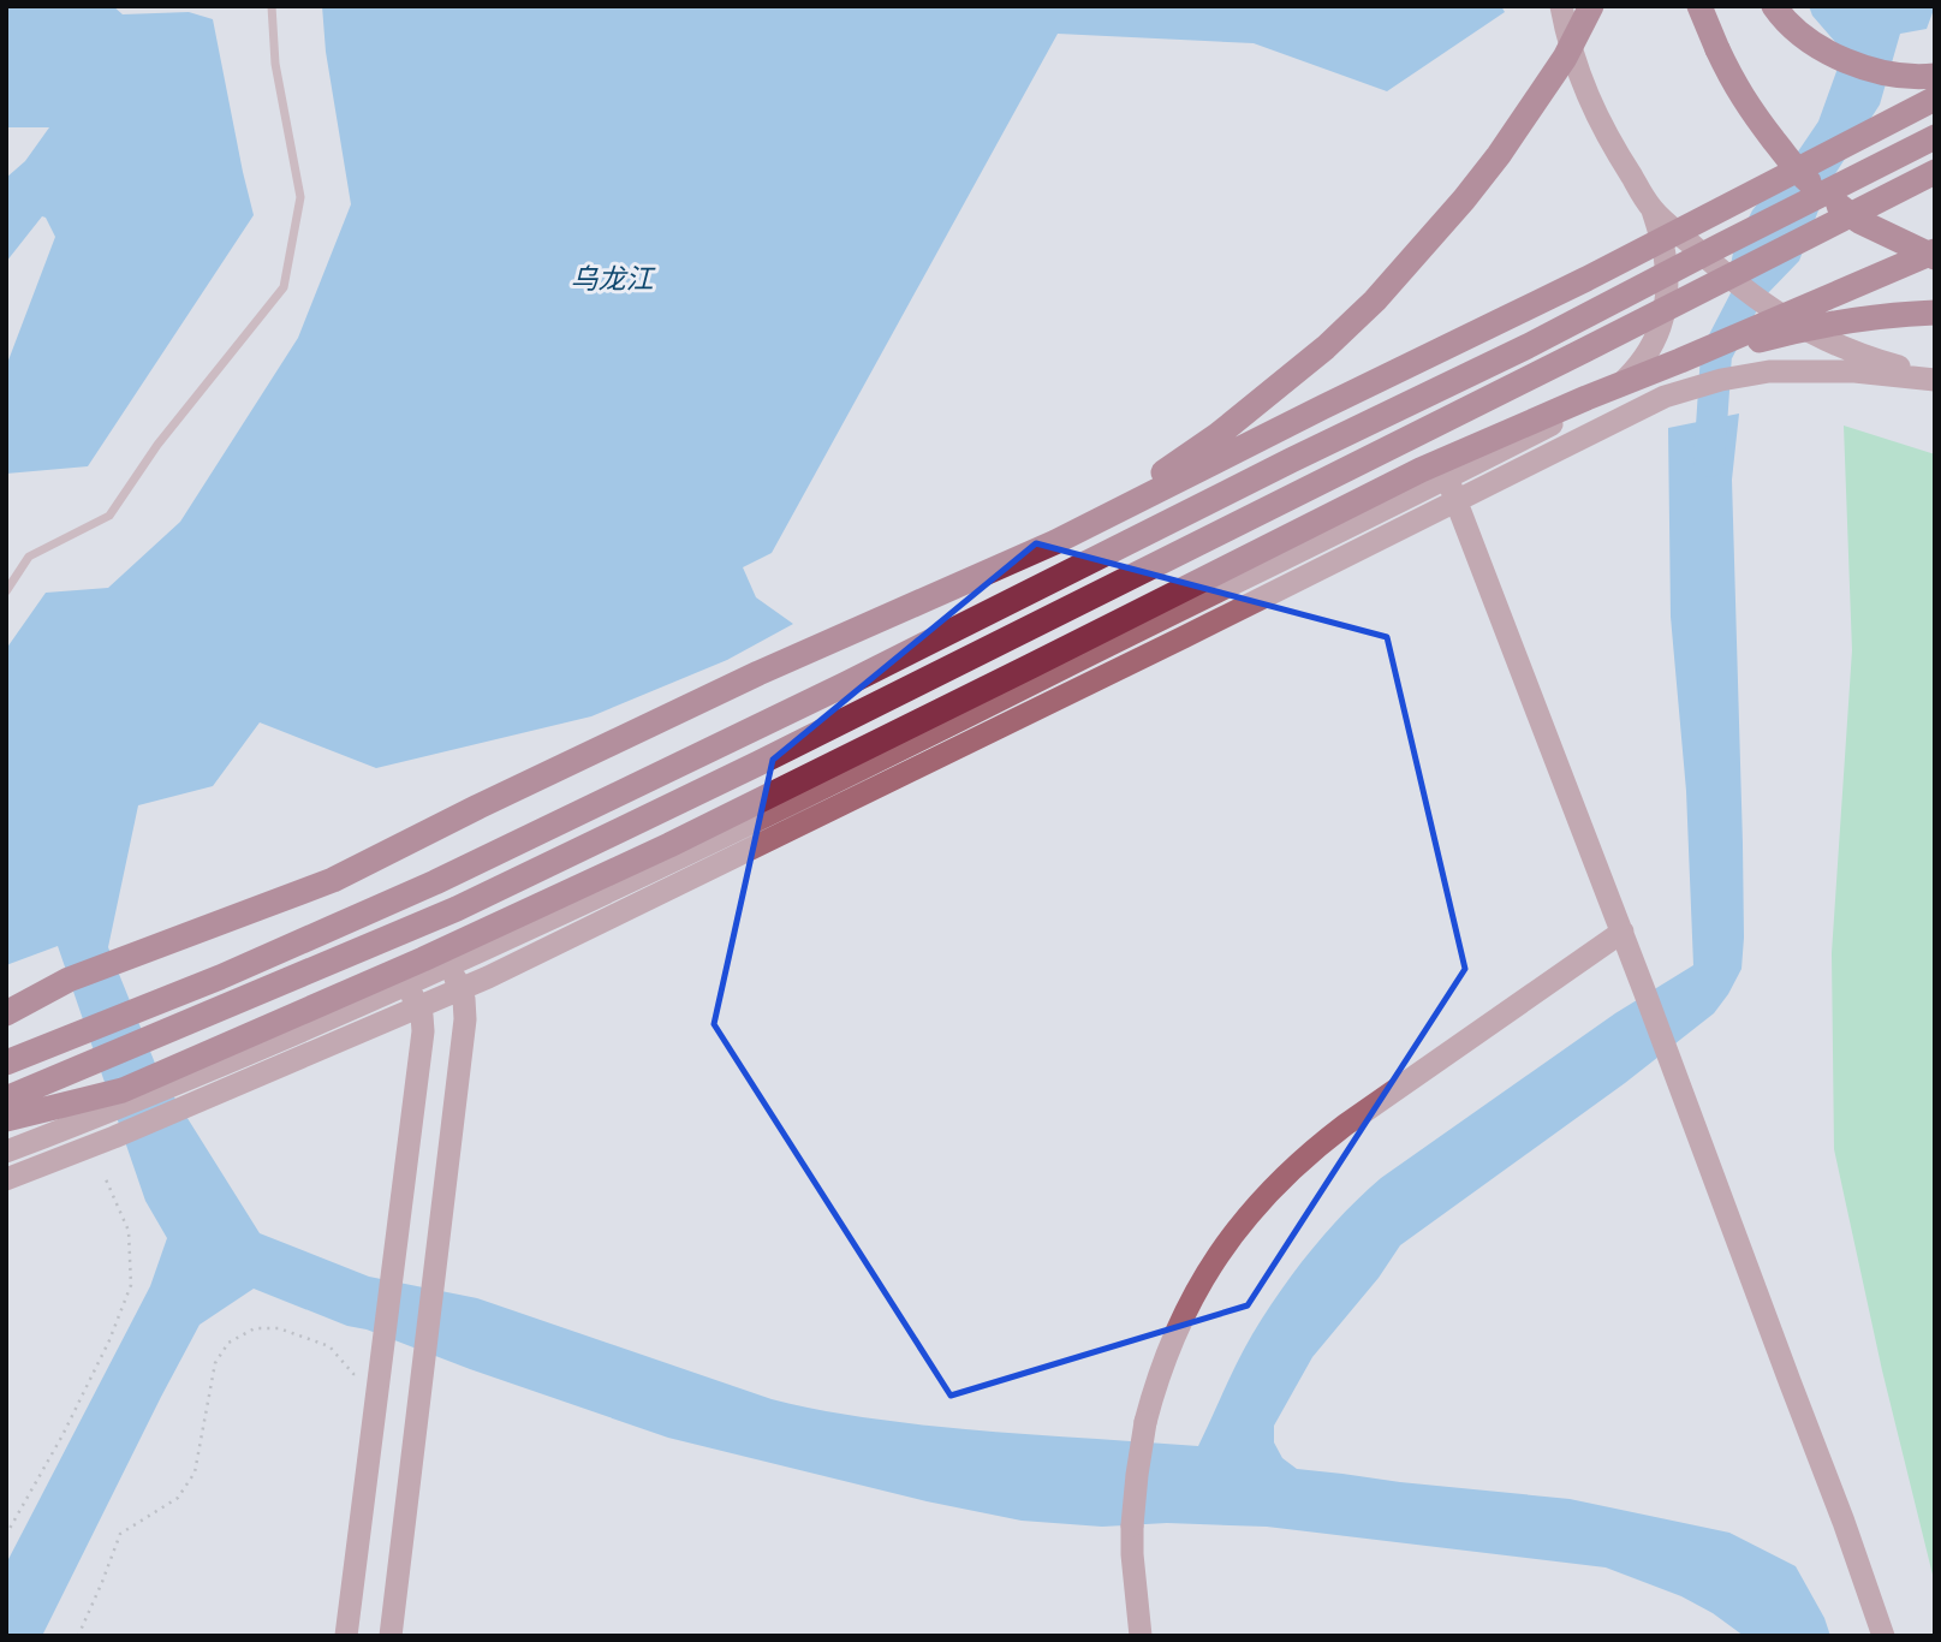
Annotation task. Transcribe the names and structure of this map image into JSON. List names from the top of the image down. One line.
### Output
{"water":["乌龙江"]}
